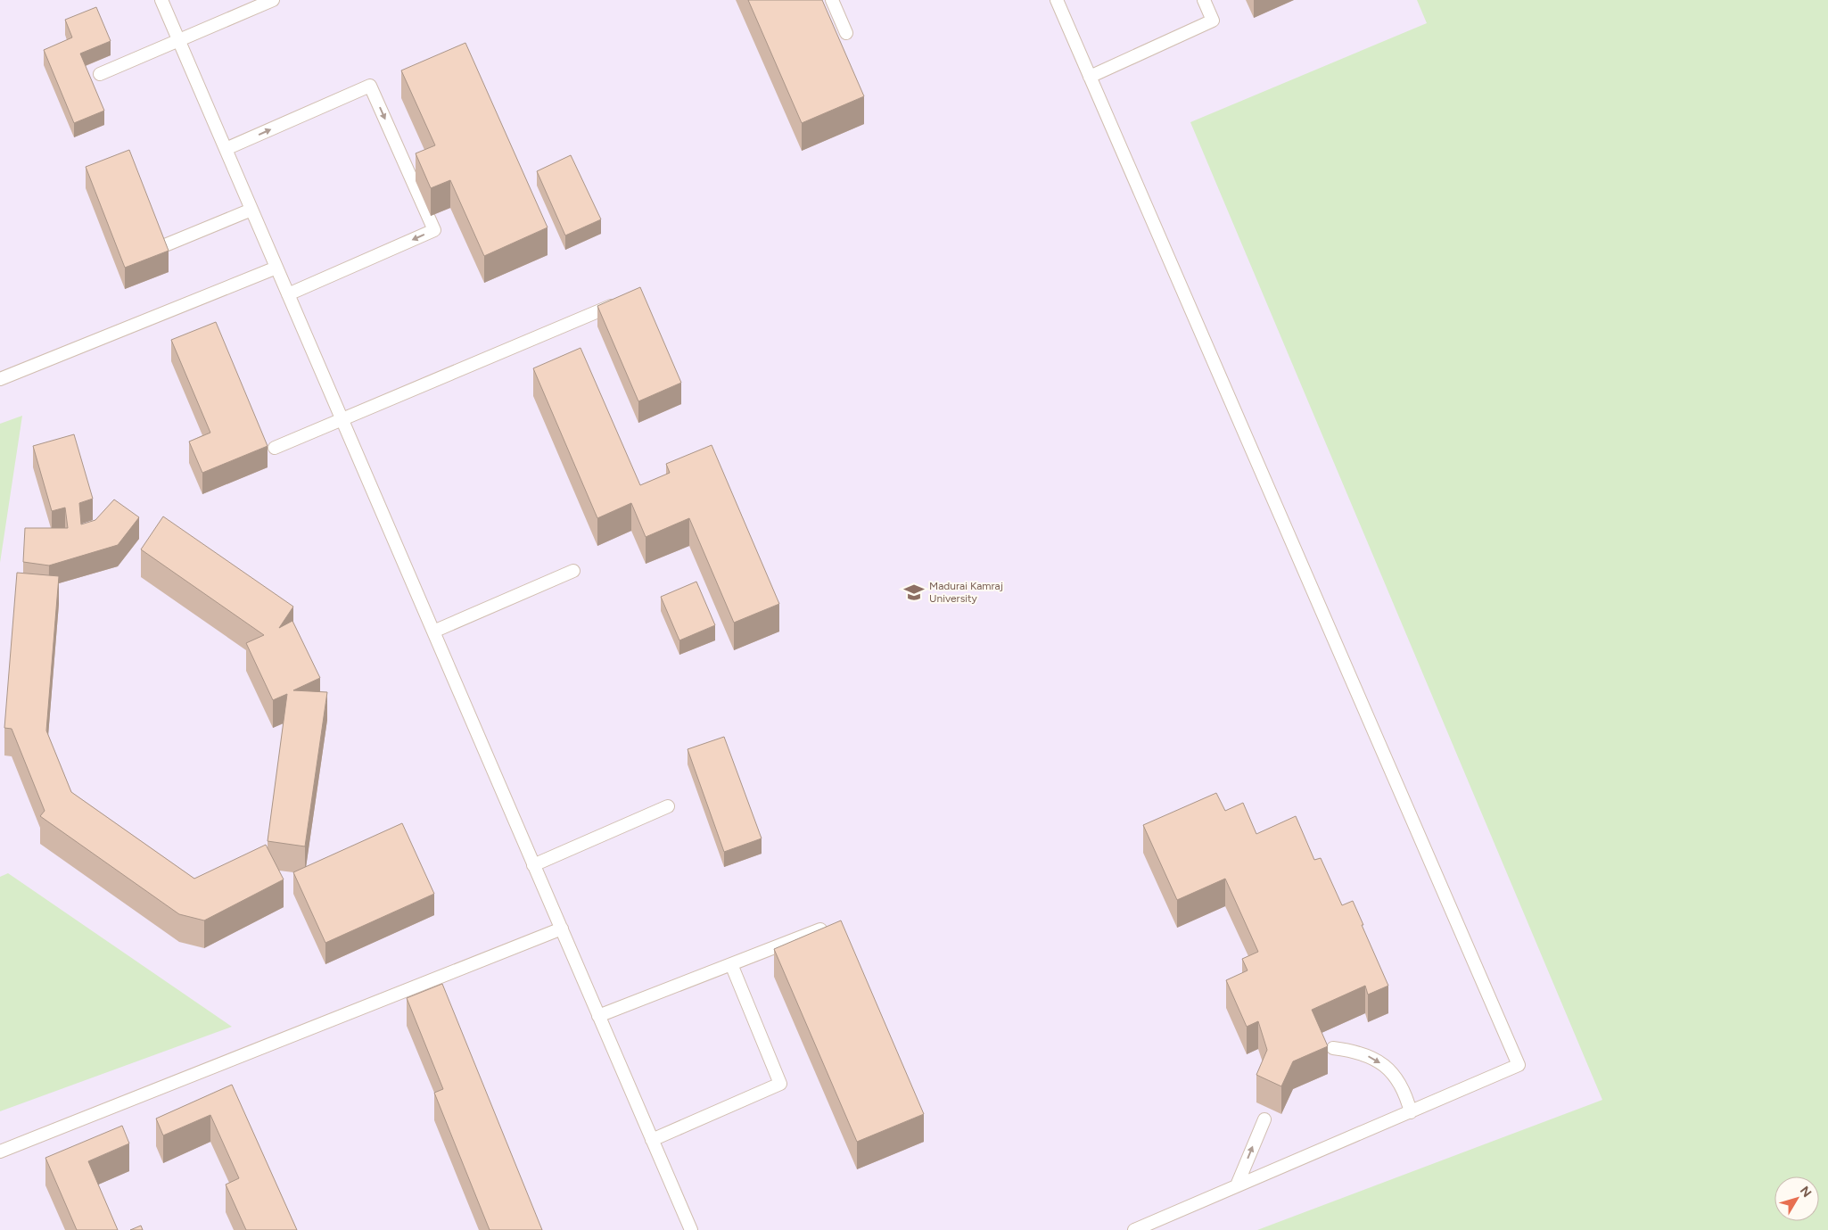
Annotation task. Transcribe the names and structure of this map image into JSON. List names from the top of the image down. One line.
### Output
{"places":{"school or university":["Madurai Kamraj University"]},"north":"top right"}
